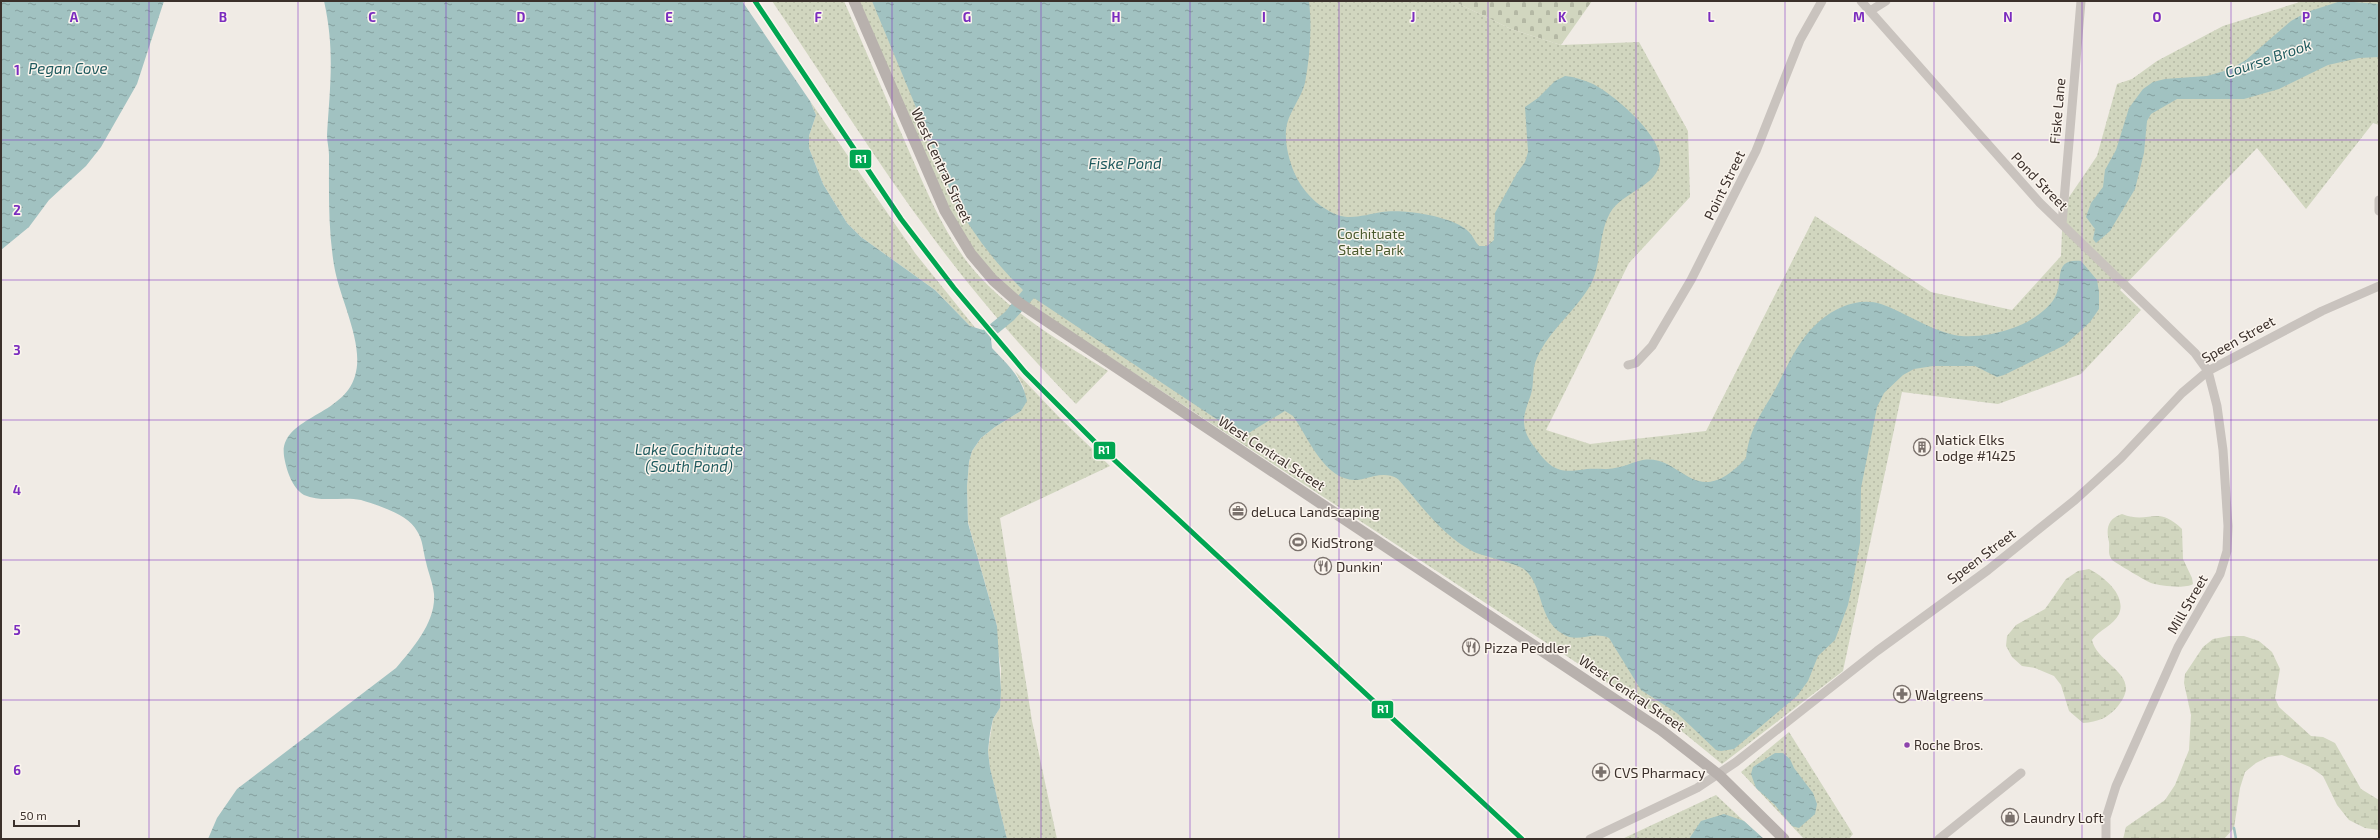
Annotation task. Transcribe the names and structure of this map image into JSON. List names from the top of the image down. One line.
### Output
{"streets":{"main road":["West Central Street"],"street":["Fiske Lane","Pond Street","Point Street","Speen Street","Mill Street"]},"crossings":[["Fiske Lane","Pond Street"],["West Central Street","Speen Street"],["Pond Street","Speen Street"],["Pond Street","Mill Street"],["Speen Street","Mill Street"]],"water":["Course Brook","Pegan Cove","Fiske Pond","Lake Cochituate (South Pond)"],"parks":["Cochituate State Park"],"places":{"building":["Natick Elks Lodge #1425"],"office":["deLuca Landscaping"],"sports":["KidStrong"],"restaurant":["Dunkin'","Pizza Peddler"],"pharmacy":["Walgreens","CVS Pharmacy"],"other":["Roche Bros."],"shop":["Laundry Loft"]},"lines":["transit line R1"],"scale_bar":"50 m","grid":{"columns":["A","B","C","D","E","F","G","H","I","J","K","L","M","N","O","P"],"rows":["1","2","3","4","5","6"]}}
